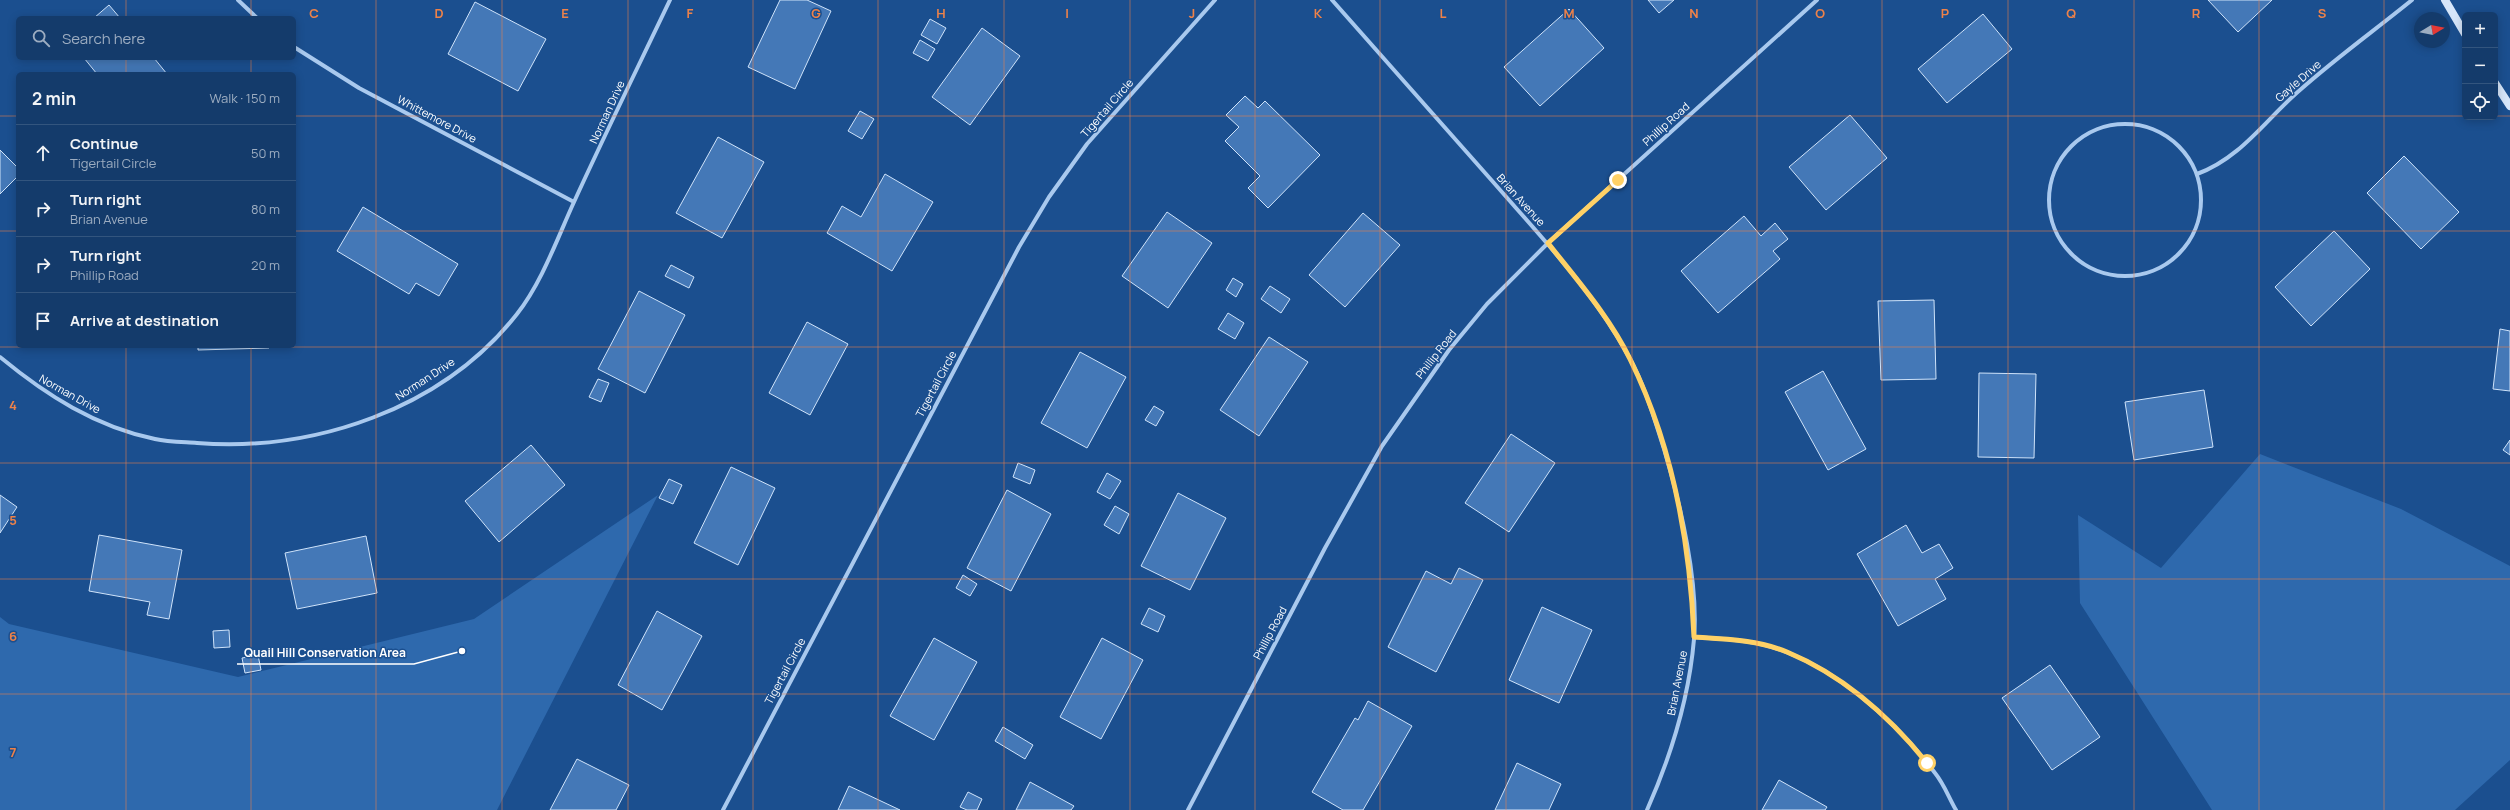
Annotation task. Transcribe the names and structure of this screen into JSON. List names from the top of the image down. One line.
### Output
{"streets":{"street":["Gayle Drive","Tigertail Circle","Norman Drive","Whittemore Drive","Phillip Road","Brian Avenue"]},"crossings":[["Norman Drive","Whittemore Drive"],["Phillip Road","Brian Avenue"]],"places":["Quail Hill Conservation Area"],"north":"right","page":{"map_buttons":["+","−"],"search":"Search here","heading":["2 min","Walk · 150 m"],"list":[["Continue","Tigertail Circle","50 m"],["Turn right","Brian Avenue","80 m"],["Turn right","Phillip Road","20 m"],"Arrive at destination"]},"grid":{"columns":["C","D","E","F","G","H","I","J","K","L","M","N","O","P","Q","R","S"],"rows":["4","5","6","7"]}}
